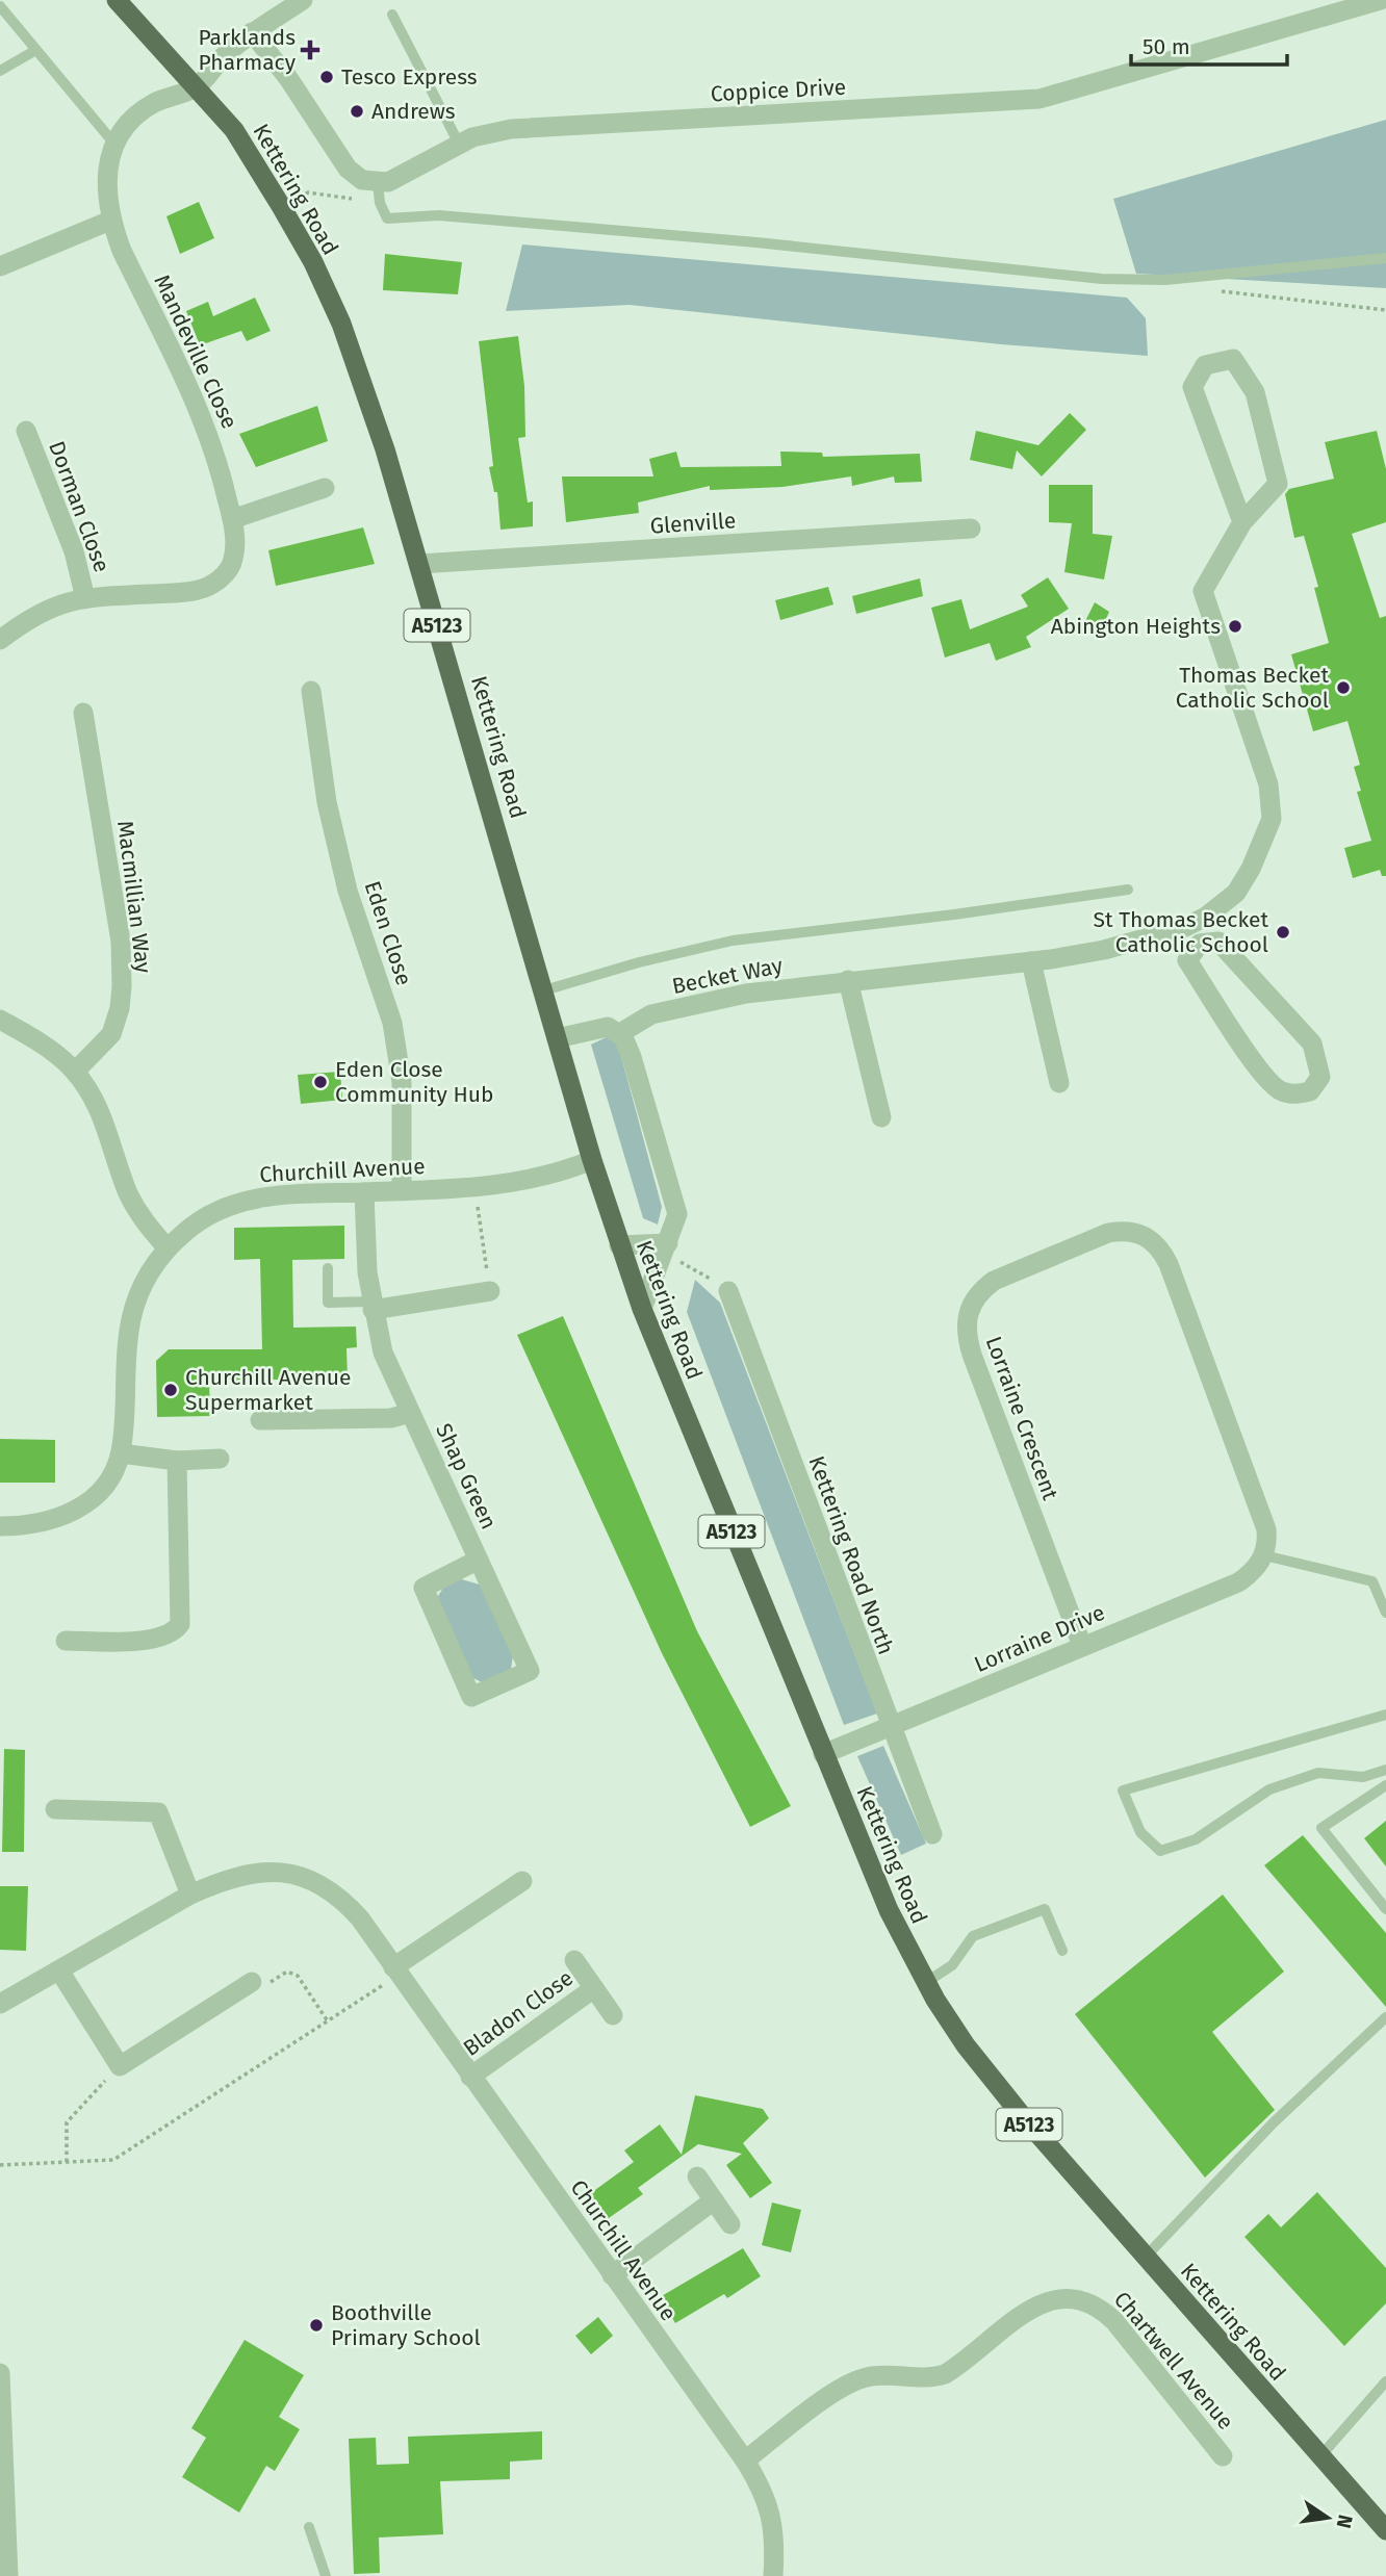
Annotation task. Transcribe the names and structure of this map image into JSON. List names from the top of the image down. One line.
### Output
{"streets":{"main road":["Kettering Road","A5123"],"street":["Coppice Drive","Mandeville Close","Dorman Close","Glenville","Macmillian Way","Eden Close","Becket Way","Churchill Avenue","Lorraine Crescent","Shap Green","Kettering Road North","Lorraine Drive","Bladon Close","Chartwell Avenue"]},"crossings":[["Kettering Road","Glenville"],["Kettering Road","Churchill Avenue"],["Kettering Road","Lorraine Drive"],["Mandeville Close","Dorman Close"],["Eden Close","Churchill Avenue"],["Churchill Avenue","Shap Green"],["Churchill Avenue","Bladon Close"],["Churchill Avenue","Chartwell Avenue"],["Lorraine Crescent","Lorraine Drive"],["Kettering Road North","Lorraine Drive"]],"places":{"health":["Parklands Pharmacy"],"other":["Tesco Express","Andrews","Abington Heights","Thomas Becket Catholic School","St Thomas Becket Catholic School","Eden Close Community Hub","Churchill Avenue Supermarket","Boothville Primary School"]},"scale_bar":"50 m","north":"right"}
